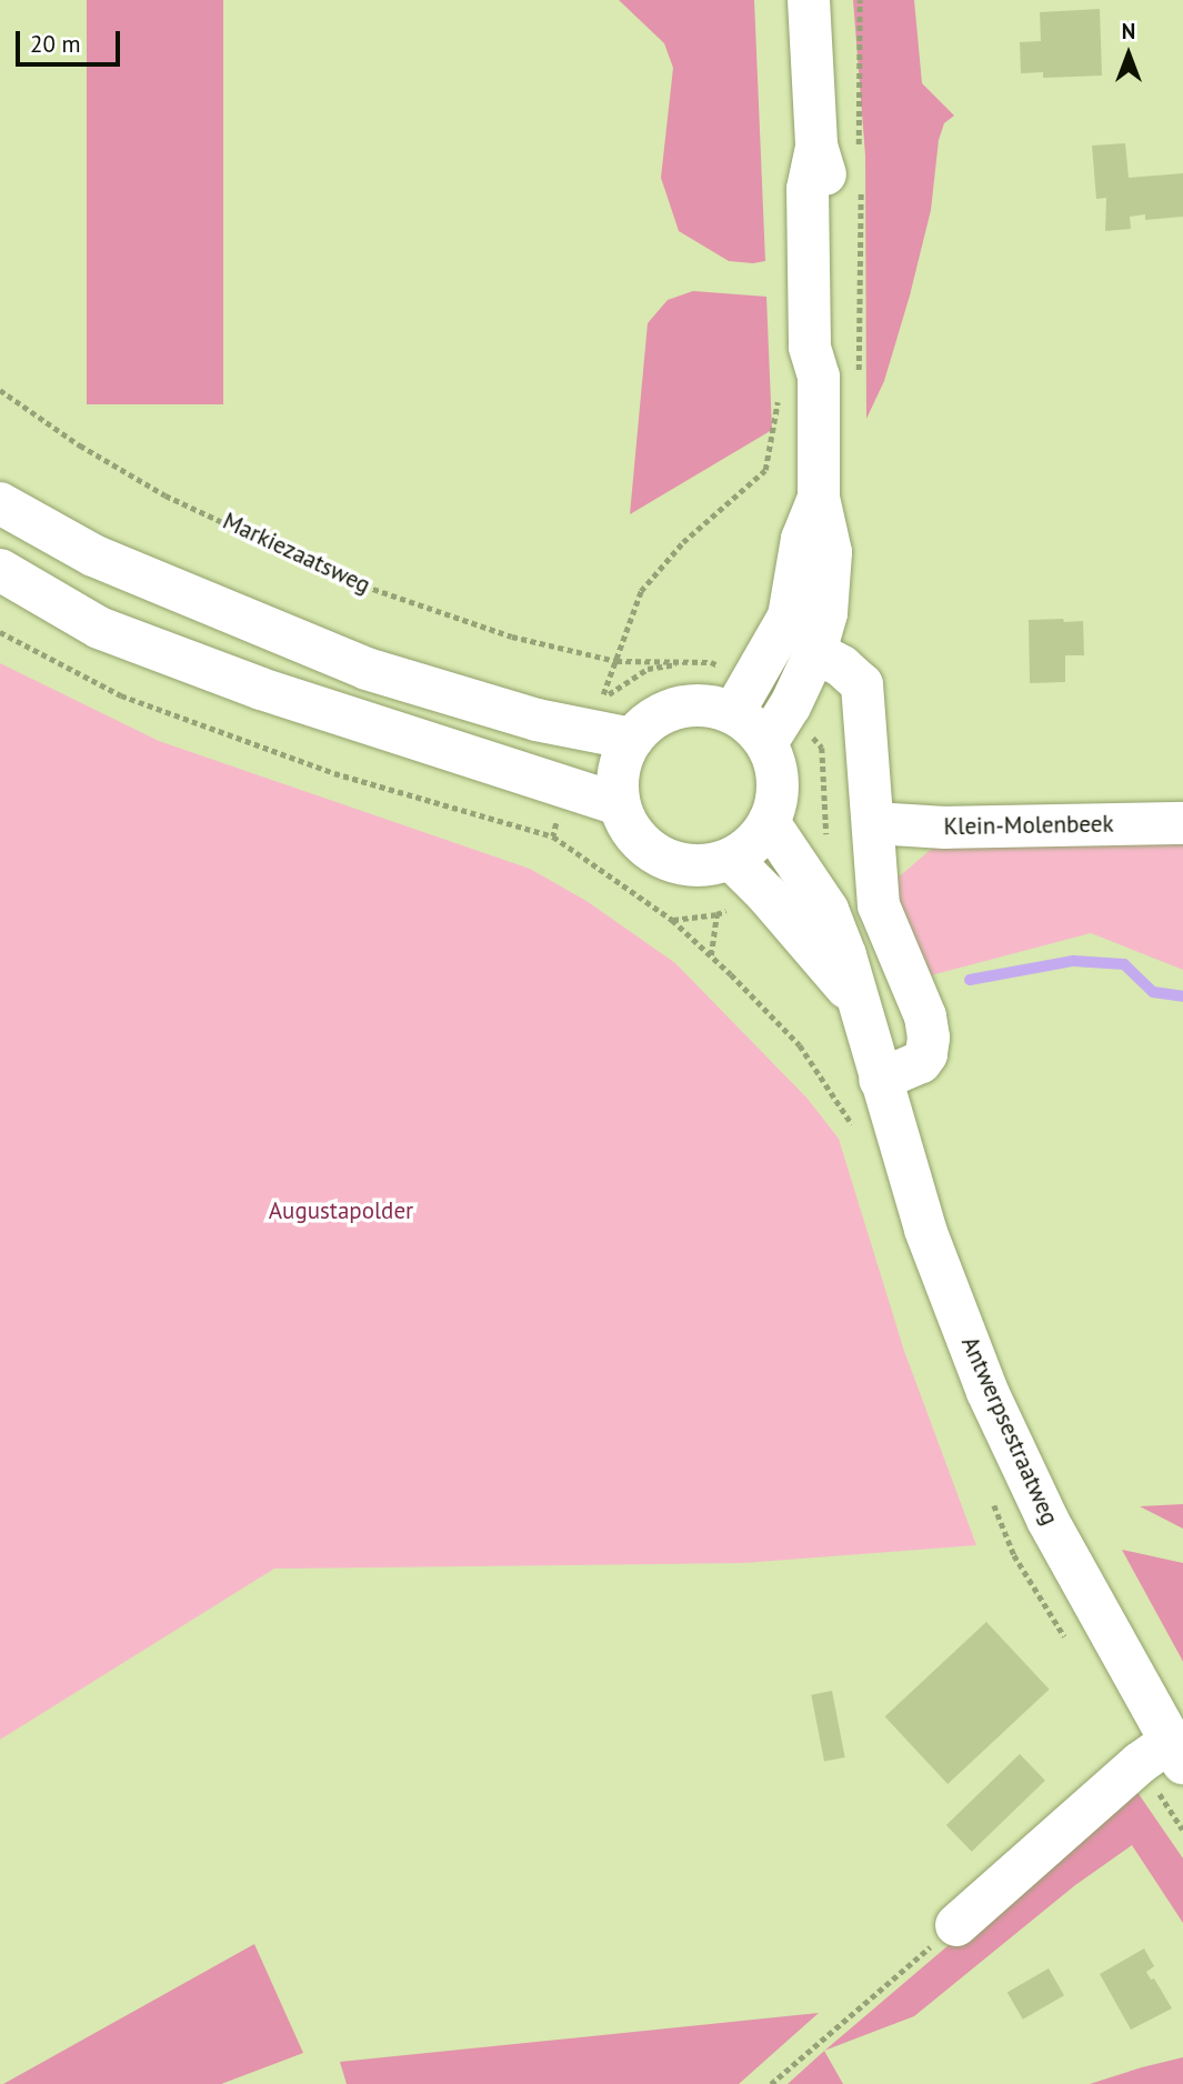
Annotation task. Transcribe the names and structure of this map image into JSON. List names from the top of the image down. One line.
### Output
{"streets":{"main road":["Klein-Molenbeek","Antwerpsestraatweg"],"path":["Markiezaatsweg"]},"parks":["Augustapolder"],"scale_bar":"20 m","north":"top"}
